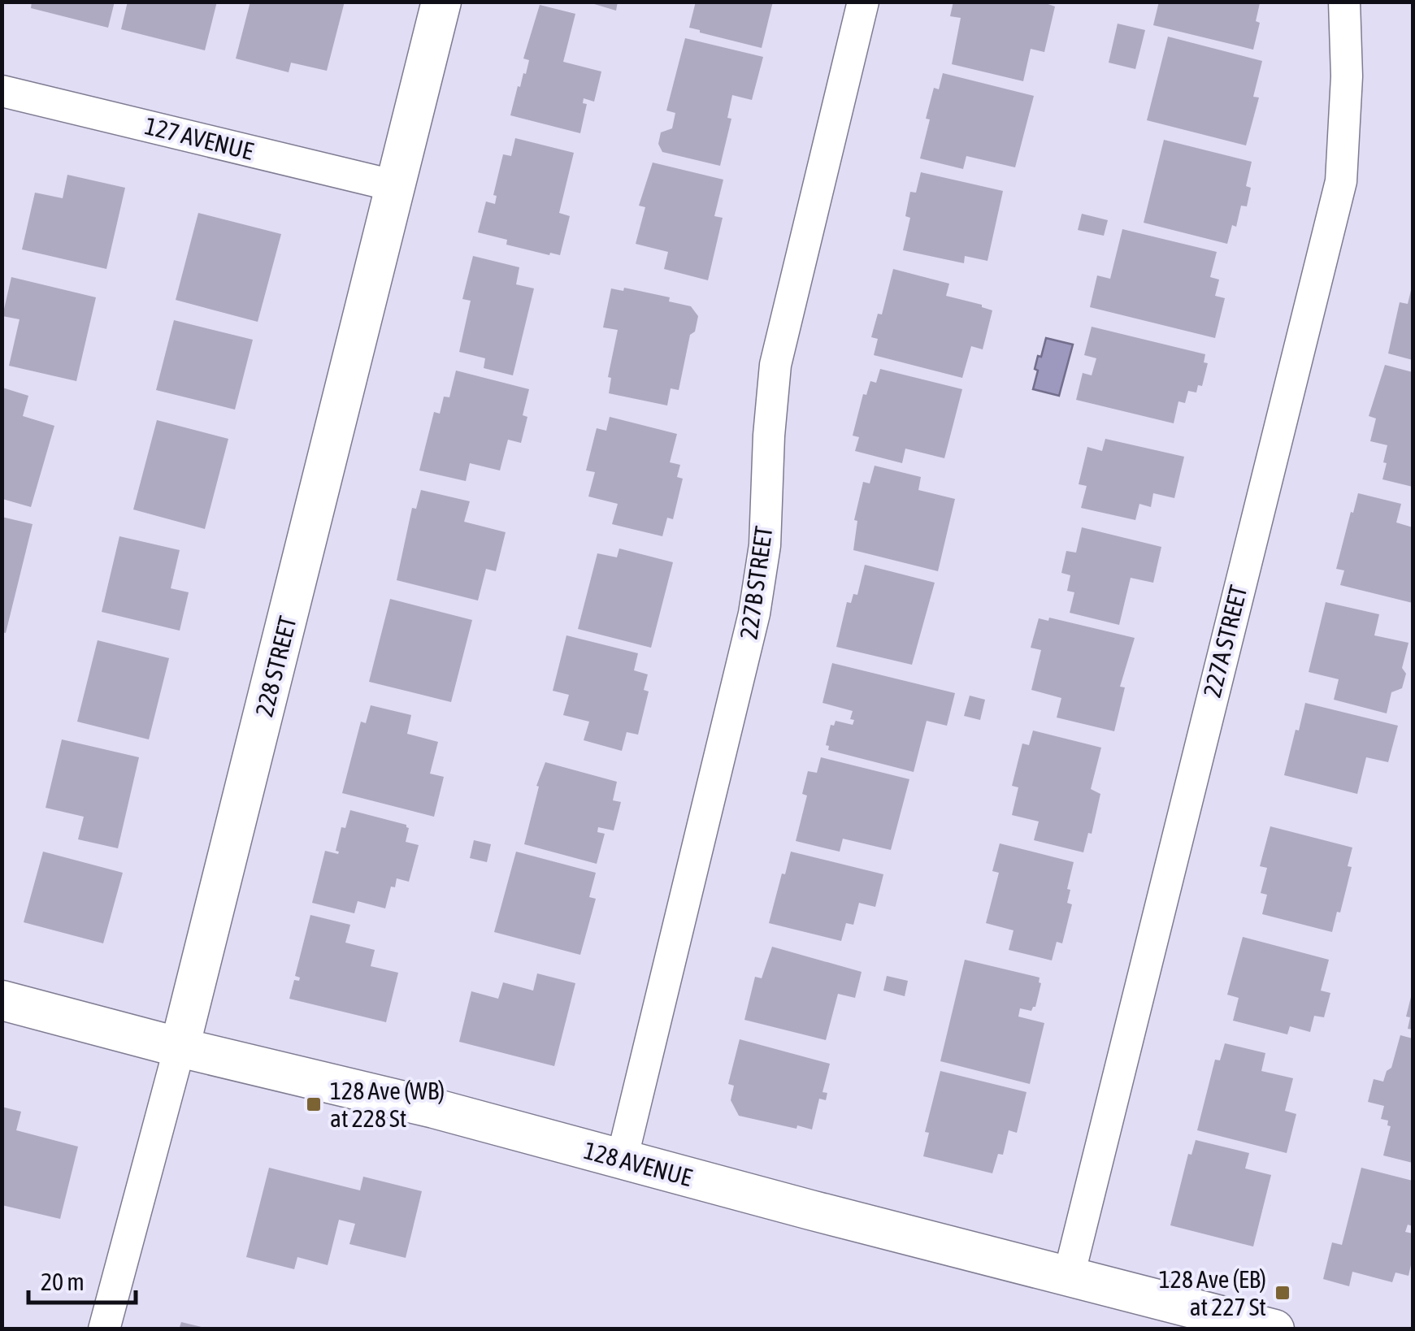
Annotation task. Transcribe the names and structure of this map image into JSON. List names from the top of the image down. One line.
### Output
{"streets":{"street":["127 AVENUE","227B STREET","227A STREET","228 STREET","128 AVENUE"]},"crossings":[["127 AVENUE","228 STREET"],["227B STREET","128 AVENUE"],["227A STREET","128 AVENUE"],["228 STREET","128 AVENUE"]],"places":{"transit":["128 Ave (WB) at 228 St","128 Ave (EB) at 227 St"]},"scale_bar":"20 m"}
